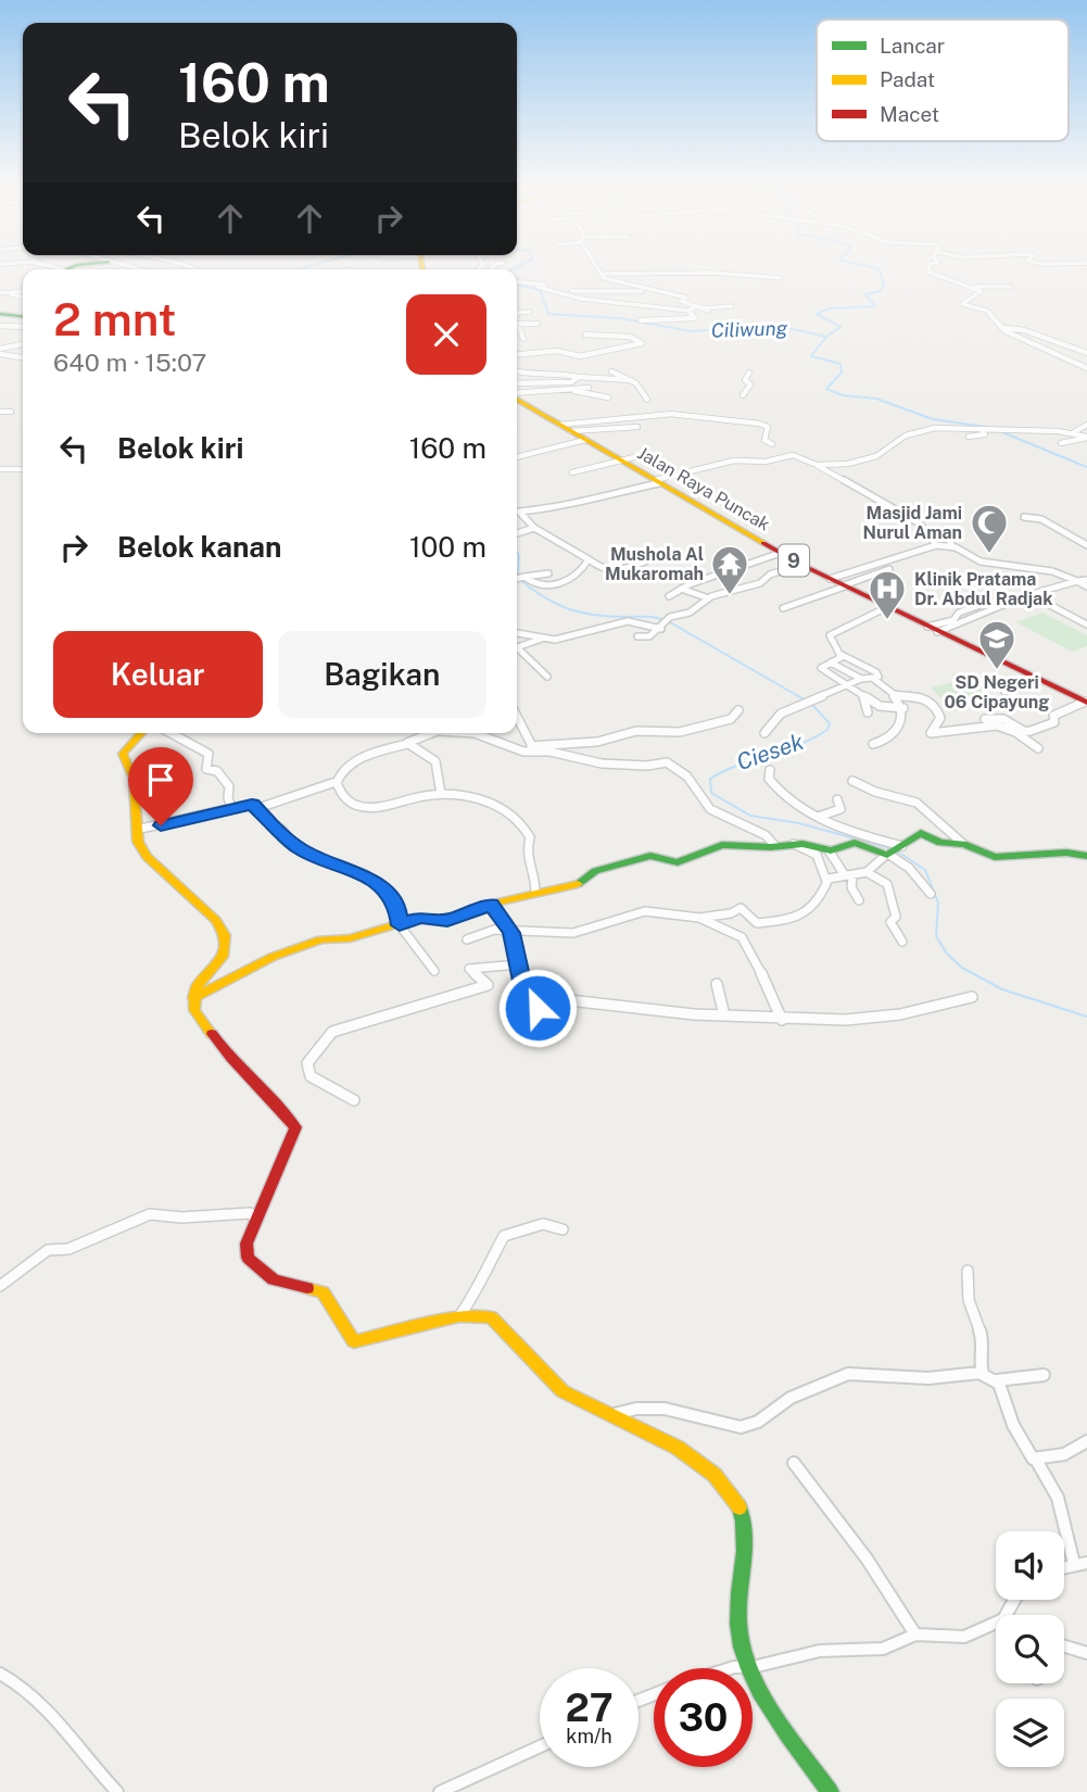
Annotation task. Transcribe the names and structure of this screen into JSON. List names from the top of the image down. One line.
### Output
{"streets":{"main road":["Jalan Raya Puncak","9"]},"water":["Ciliwung","Ciesek"],"places":{"mosque":["Masjid Jami Nurul Aman"],"temple":["Mushola Al Mukaromah"],"hospital":["Klinik Pratama Dr. Abdul Radjak"],"school or university":["SD Negeri 06 Cipayung"]},"legend":["Lancar","Padat","Macet"],"page":{"turn":["160 m","Belok kiri"],"heading":["2 mnt","640 m · 15:07"],"list":[{"name":"Belok kiri","value":"160 m"},{"name":"Belok kanan","value":"100 m"}],"buttons":["Keluar","Bagikan"],"speed":"27 km/h","limit":"30"}}
